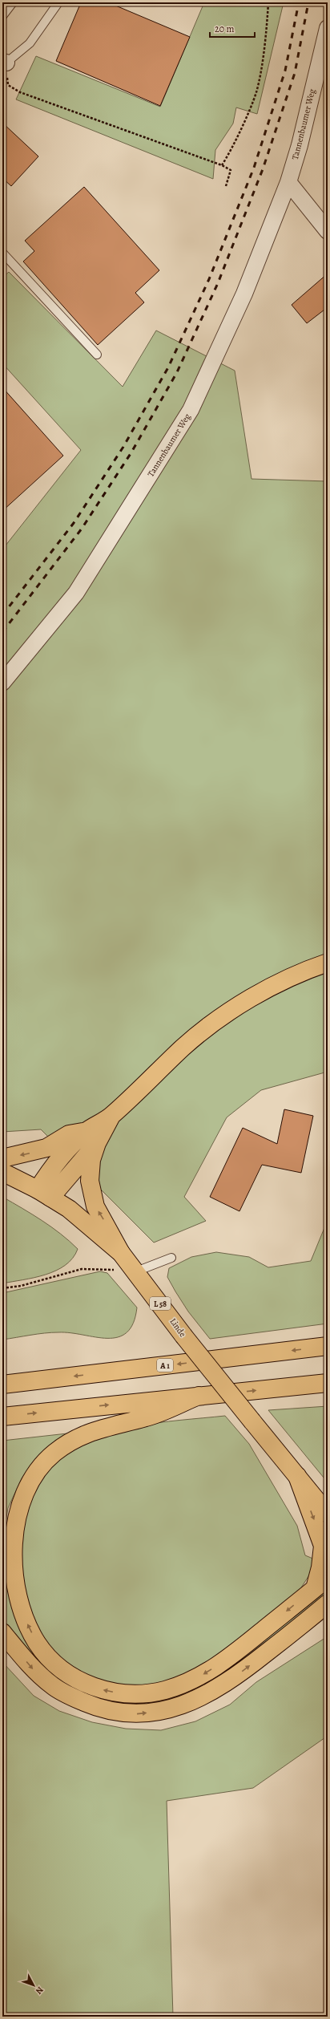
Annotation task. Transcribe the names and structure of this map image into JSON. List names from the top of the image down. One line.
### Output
{"streets":{"main road":["L 58","Linde","A 1"],"street":["Tannenbaumer Weg"]},"scale_bar":"20 m","north":"bottom right"}
